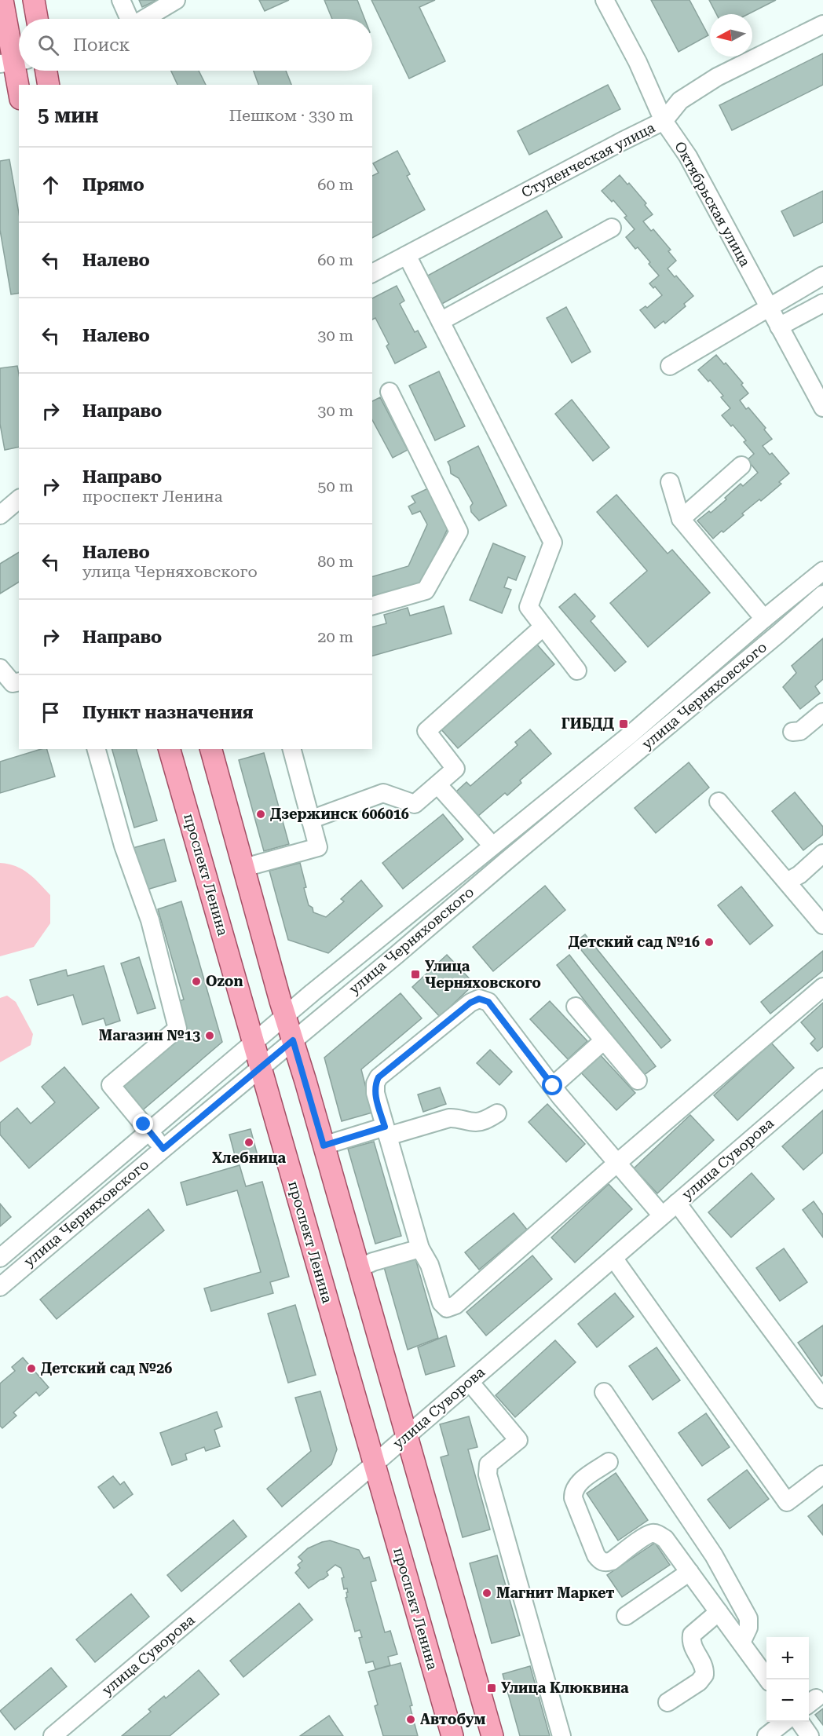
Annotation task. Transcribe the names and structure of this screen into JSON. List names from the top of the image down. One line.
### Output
{"streets":{"main road":["проспект Ленина"],"street":["Студенческая улица","Октябрьская улица","улица Черняховского","улица Суворова"]},"crossings":[["Студенческая улица","Октябрьская улица"],["улица Черняховского","проспект Ленина"],["проспект Ленина","улица Суворова"]],"places":{"transit":["ГИБДД","Улица Черняховского","Улица Клюквина"],"other":["Дзержинск 606016","Детский сад №16","Ozon","Магазин №13","Хлебница","Детский сад №26","Магнит Маркет","Автобум"]},"north":"left","page":{"search":"Поиск","heading":["5 мин","Пешком · 330 m"],"list":[["Прямо","60 m"],["Налево","60 m"],["Налево","30 m"],["Направо","30 m"],["Направо","проспект Ленина","50 m"],["Налево","улица Черняховского","80 m"],["Направо","20 m"],"Пункт назначения"],"map_buttons":["+","−"]}}
